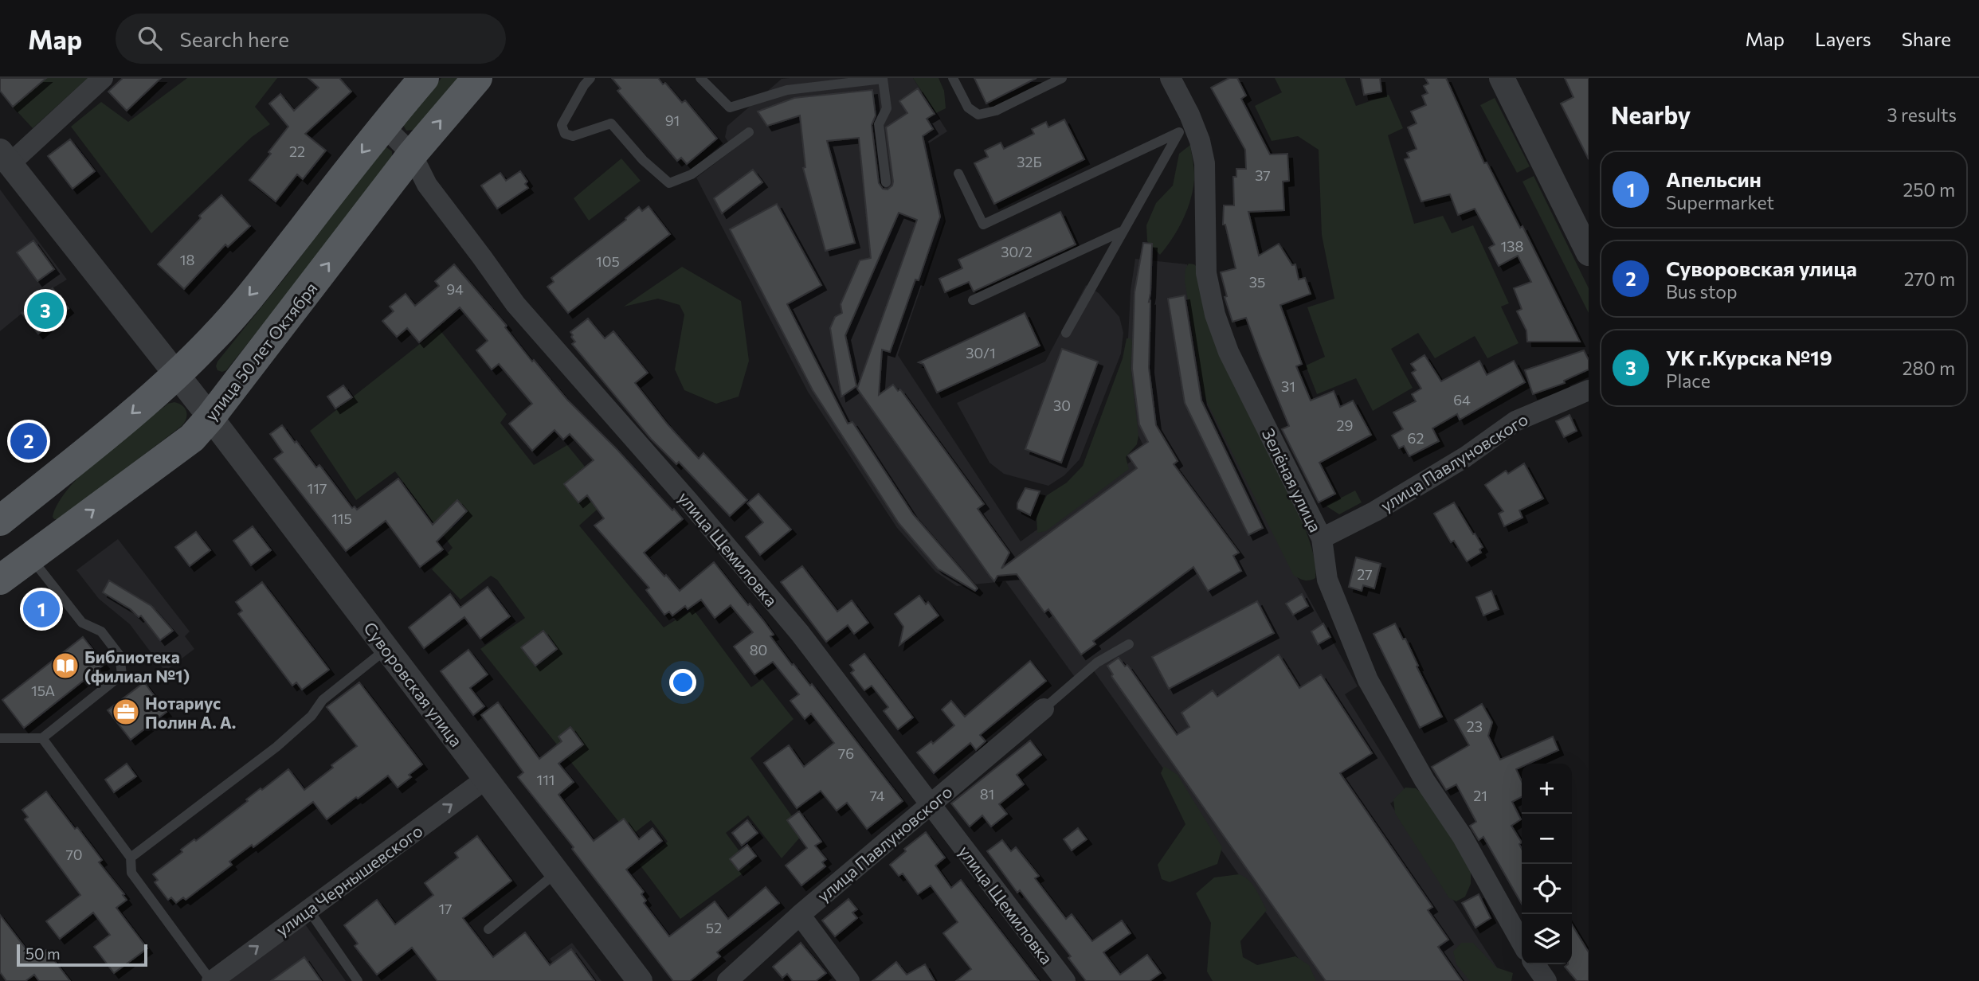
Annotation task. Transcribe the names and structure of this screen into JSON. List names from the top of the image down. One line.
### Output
{"streets":{"main road":["улица 50 лет Октября"],"street":["улица Павлуновского","Зелёная улица","улица Щемиловка","Суворовская улица","улица Чернышевского"]},"crossings":[["улица 50 лет Октября","улица Щемиловка"],["улица 50 лет Октября","Суворовская улица"],["улица Павлуновского","Зелёная улица"],["улица Павлуновского","улица Щемиловка"],["Суворовская улица","улица Чернышевского"]],"one_way":["улица Чернышевского"],"places":{"library":["Библиотека (филиал №1)"],"office":["Нотариус Полин А. А."]},"house_numbers":["91","22","32Б","37","138","30/2","18","105","35","94","30/1","31","64","30","29","62","117","115","27","80","15А","23","76","111","81","74","21","70","17","52"],"scale_bar":"50 m","page":{"header":"Map","search":"Search here","nav":["Map","Layers","Share"],"heading":["Nearby","3 results"],"list":[{"mark":"1","name":"Апельсин","note":"Supermarket","value":"250 m"},{"mark":"2","name":"Суворовская улица","note":"Bus stop","value":"270 m"},{"mark":"3","name":"УК г.Курска №19","note":"Place","value":"280 m"}],"pins":["3","2","1"],"map_buttons":["+","−"],"scale":"50 m"}}
